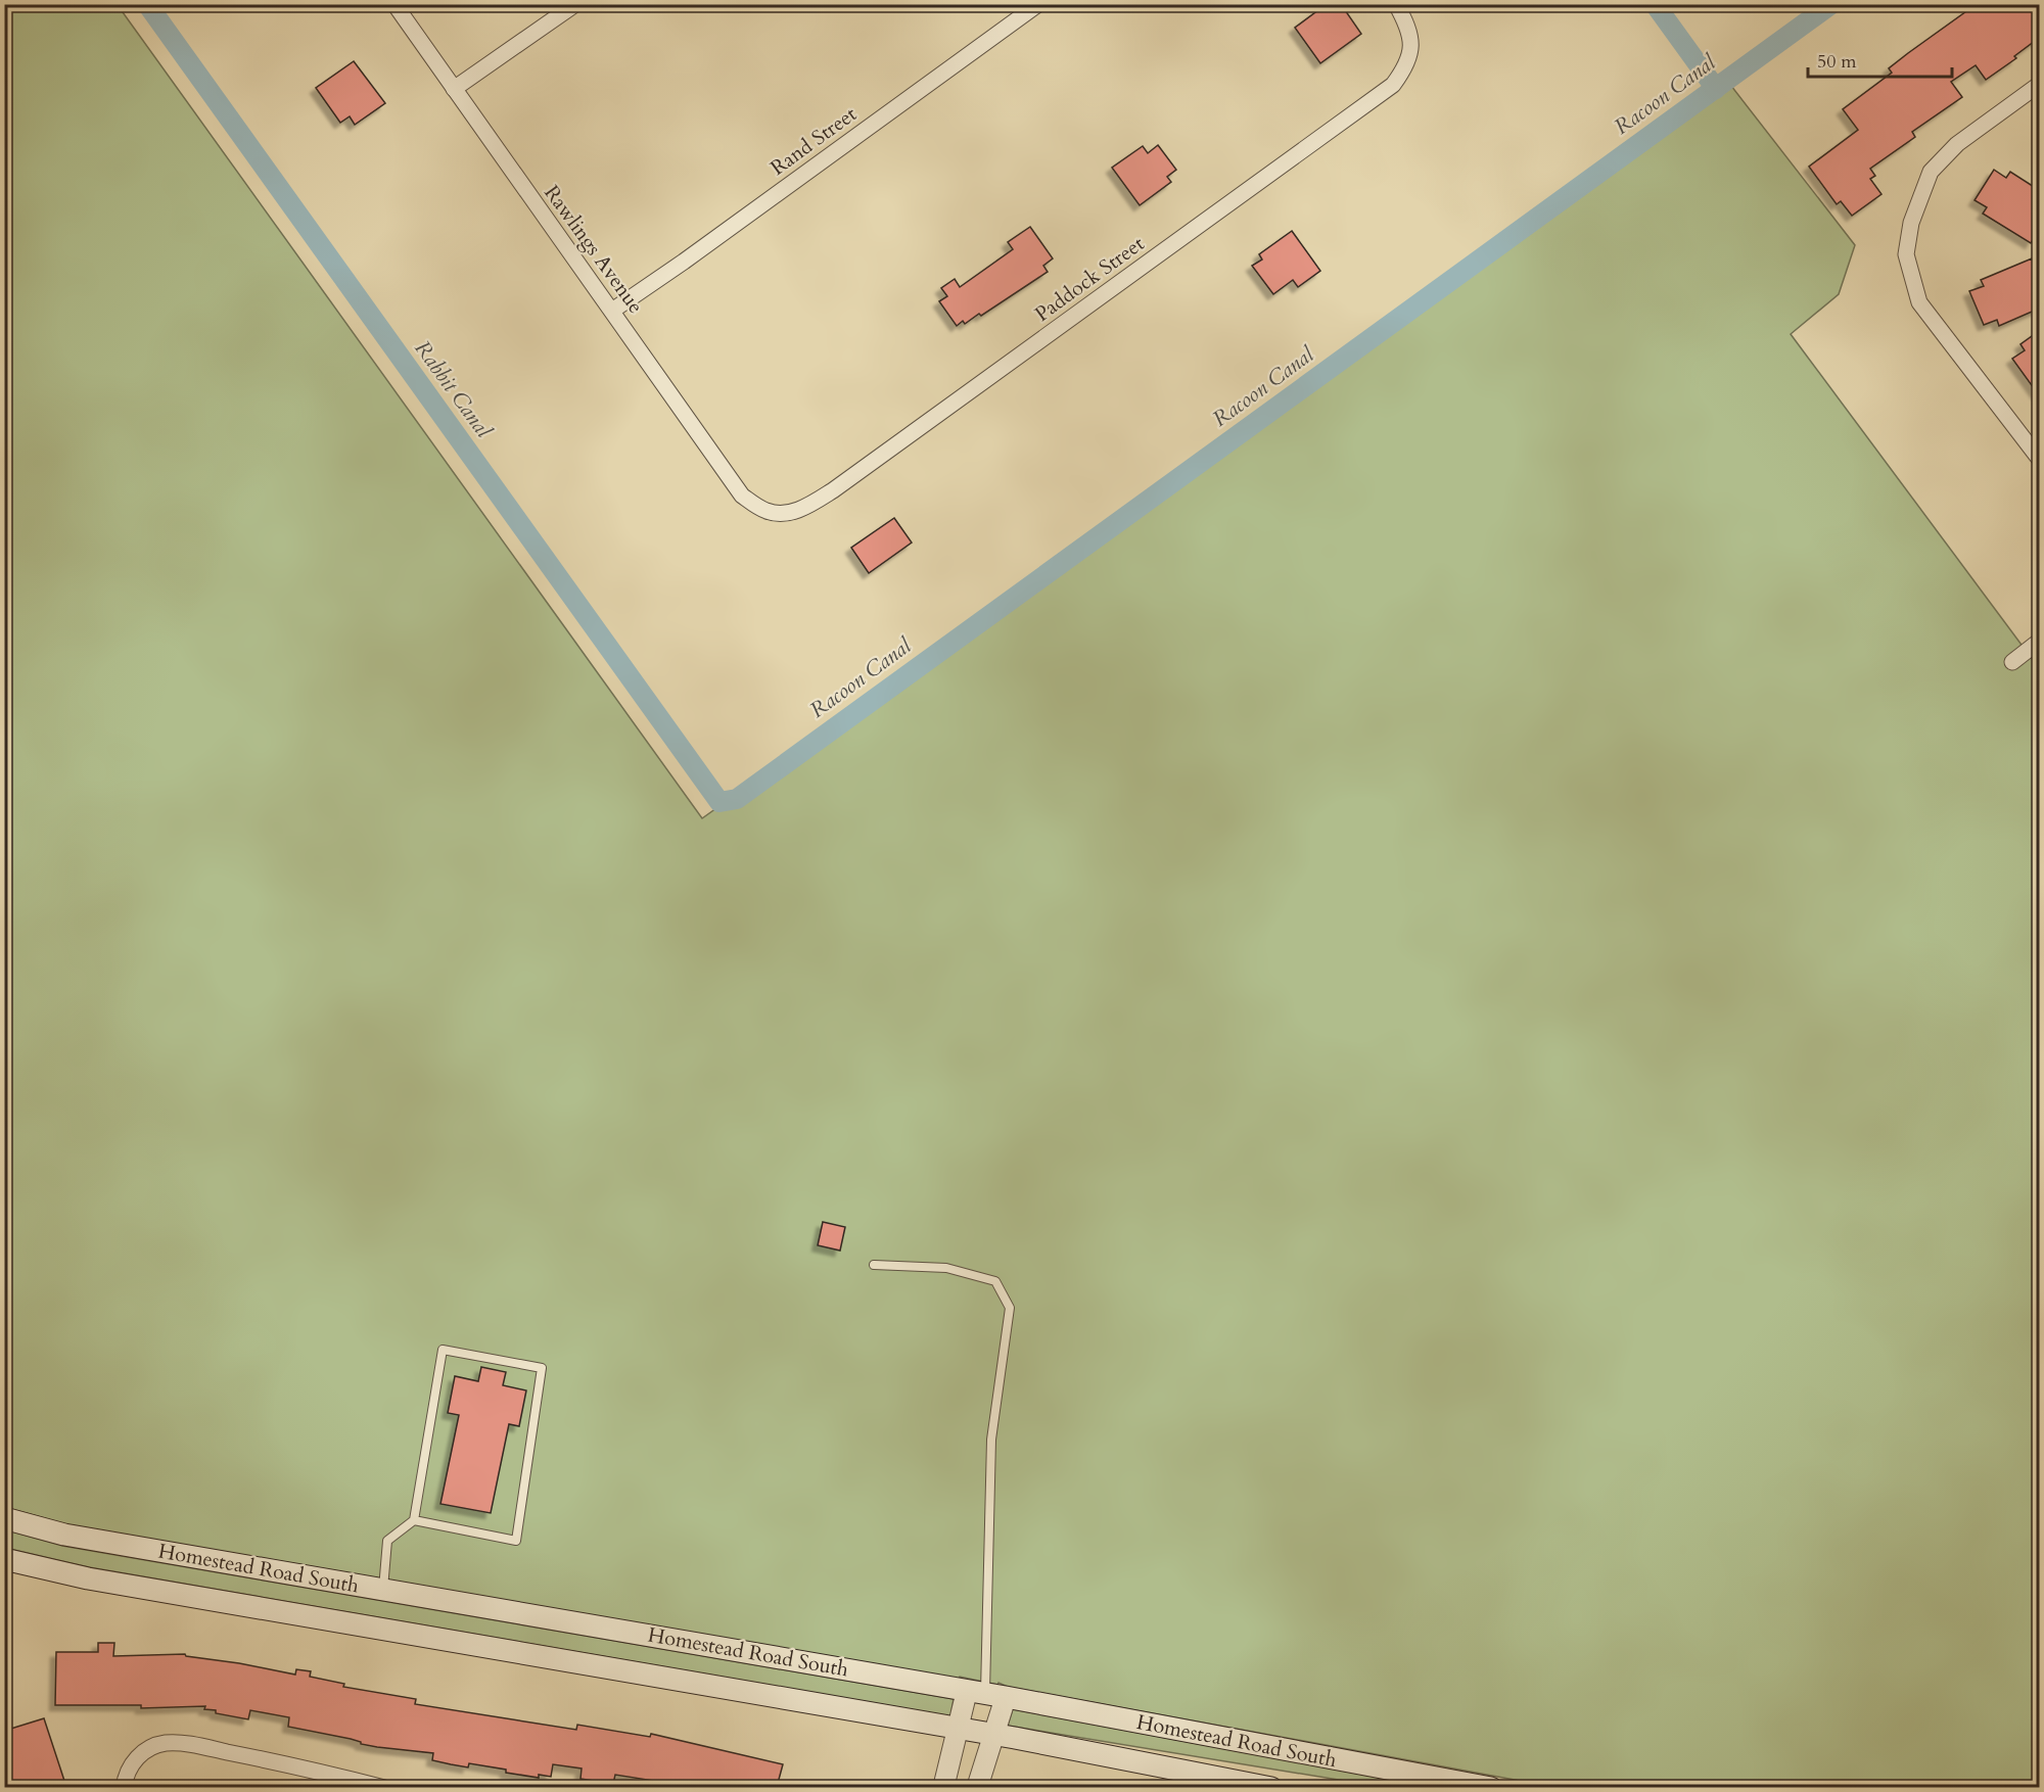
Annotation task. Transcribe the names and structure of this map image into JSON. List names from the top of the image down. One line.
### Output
{"streets":{"main road":["Homestead Road South"],"street":["Rand Street","Rawlings Avenue","Paddock Street"]},"crossings":[["Rand Street","Rawlings Avenue"],["Rawlings Avenue","Paddock Street"]],"water":["Racoon Canal","Rabbit Canal"],"scale_bar":"50 m"}
